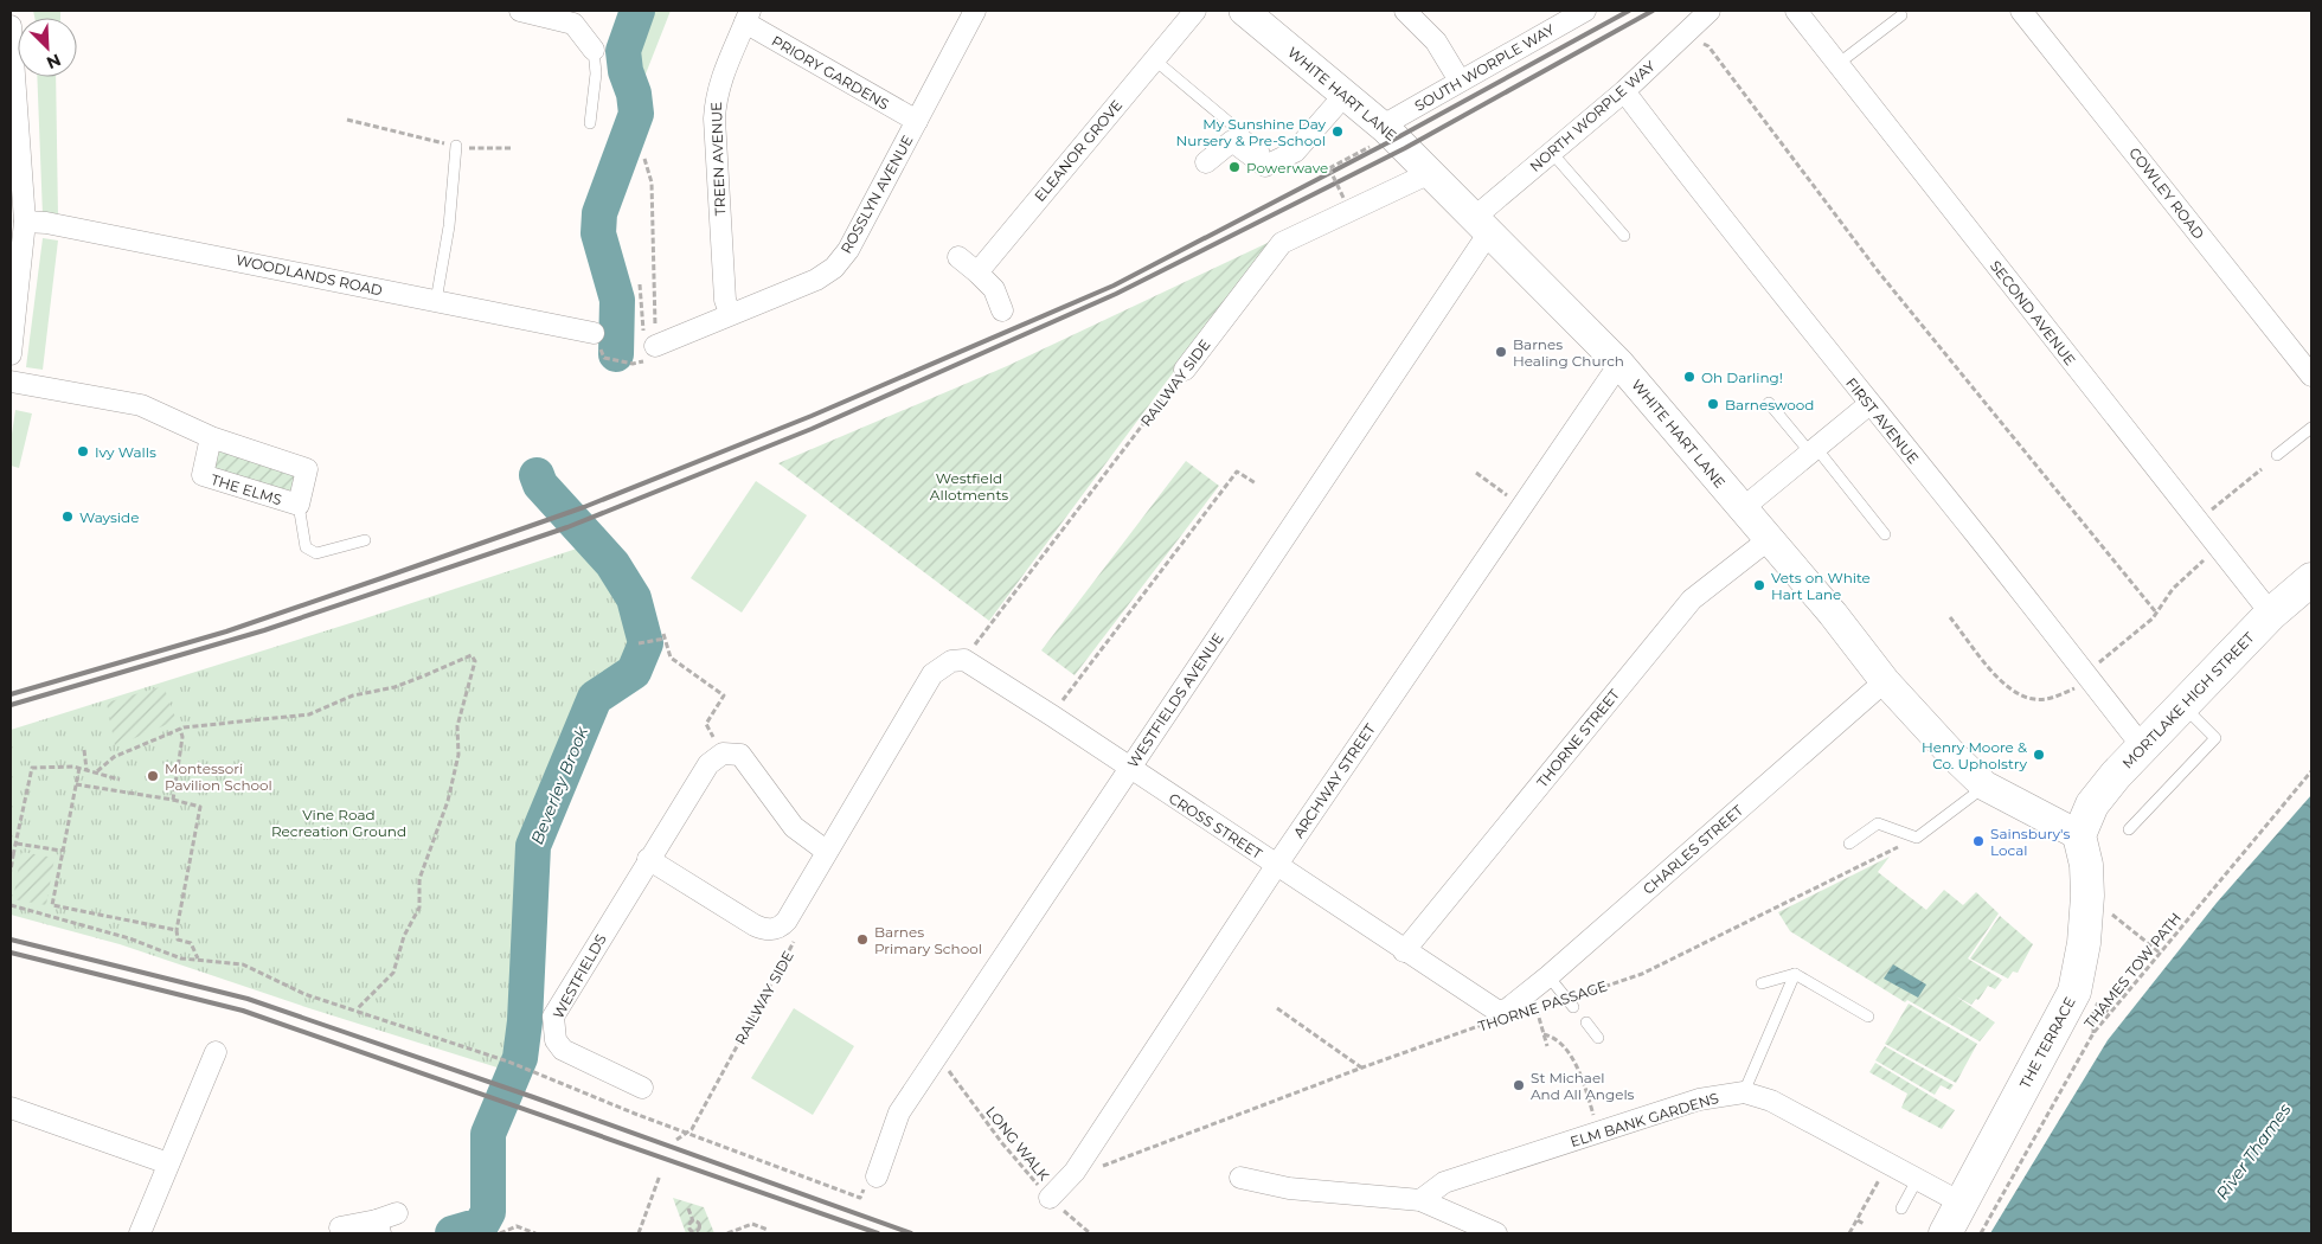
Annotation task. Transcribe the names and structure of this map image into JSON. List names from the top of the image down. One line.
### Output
{"streets":{"main road":["MORTLAKE HIGH STREET","THE TERRACE"],"street":["SOUTH WORPLE WAY","PRIORY GARDENS","WHITE HART LANE","NORTH WORPLE WAY","ELEANOR GROVE","TREEN AVENUE","COWLEY ROAD","ROSSLYN AVENUE","WOODLANDS ROAD","SECOND AVENUE","RAILWAY SIDE","FIRST AVENUE","THE ELMS","WESTFIELDS AVENUE","THORNE STREET","ARCHWAY STREET","CROSS STREET","CHARLES STREET","WESTFIELDS","ELM BANK GARDENS"],"path":["THAMES TOW PATH","THORNE PASSAGE","LONG WALK"]},"crossings":[["SOUTH WORPLE WAY","WHITE HART LANE"],["PRIORY GARDENS","TREEN AVENUE"],["PRIORY GARDENS","ROSSLYN AVENUE"],["WHITE HART LANE","NORTH WORPLE WAY"],["WHITE HART LANE","RAILWAY SIDE"],["WHITE HART LANE","WESTFIELDS AVENUE"],["WHITE HART LANE","MORTLAKE HIGH STREET"],["WHITE HART LANE","THORNE STREET"],["WHITE HART LANE","ARCHWAY STREET"],["WHITE HART LANE","CHARLES STREET"],["WHITE HART LANE","THE TERRACE"],["NORTH WORPLE WAY","FIRST AVENUE"],["NORTH WORPLE WAY","WESTFIELDS AVENUE"],["TREEN AVENUE","ROSSLYN AVENUE"],["SECOND AVENUE","MORTLAKE HIGH STREET"],["FIRST AVENUE","MORTLAKE HIGH STREET"],["WESTFIELDS AVENUE","CROSS STREET"],["WESTFIELDS AVENUE","LONG WALK"],["MORTLAKE HIGH STREET","THE TERRACE"],["THORNE STREET","CROSS STREET"],["ARCHWAY STREET","CROSS STREET"],["ARCHWAY STREET","THORNE PASSAGE"],["ARCHWAY STREET","LONG WALK"],["CROSS STREET","CHARLES STREET"],["CROSS STREET","THORNE PASSAGE"],["CHARLES STREET","THORNE PASSAGE"],["THE TERRACE","ELM BANK GARDENS"]],"water":["Beverley Brook","River Thames"],"parks":["Westfield Allotments","Vine Road Recreation Ground"],"places":["My Sunshine Day Nursery & Pre-School","Powerwave","Barnes Healing Church","Oh Darling!","Barneswood","Ivy Walls","Wayside","Vets on White Hart Lane","Henry Moore & Co. Upholstry","Montessori Pavilion School","Sainsbury's Local","Barnes Primary School","St Michael And All Angels"],"north":"bottom right"}
